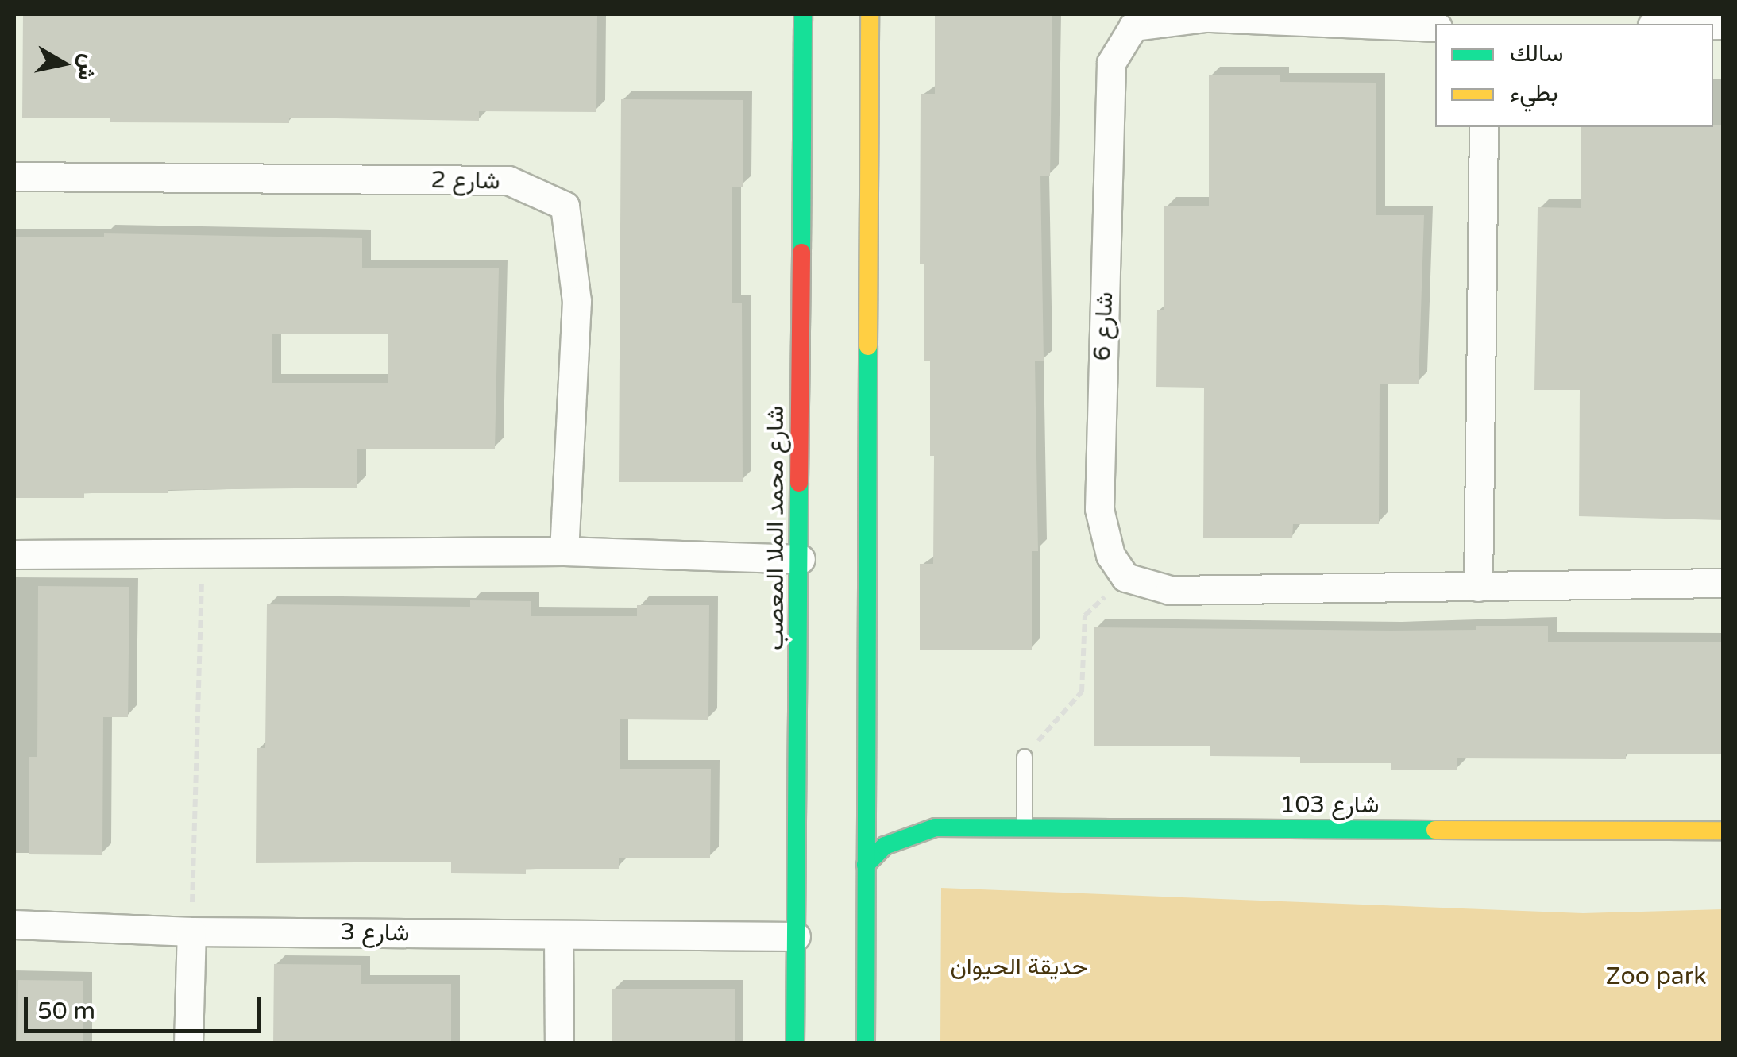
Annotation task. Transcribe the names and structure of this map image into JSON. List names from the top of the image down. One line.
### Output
{"streets":{"street":["شارع 2","شارع 6","شارع محمد الملا المعصب","شارع 103","شارع 3"]},"crossings":[["شارع محمد الملا المعصب","شارع 3"]],"parks":["حديقة الحيوان","Zoo park"],"legend":["سالك","بطيء"],"scale_bar":"50 m","north":"right"}
